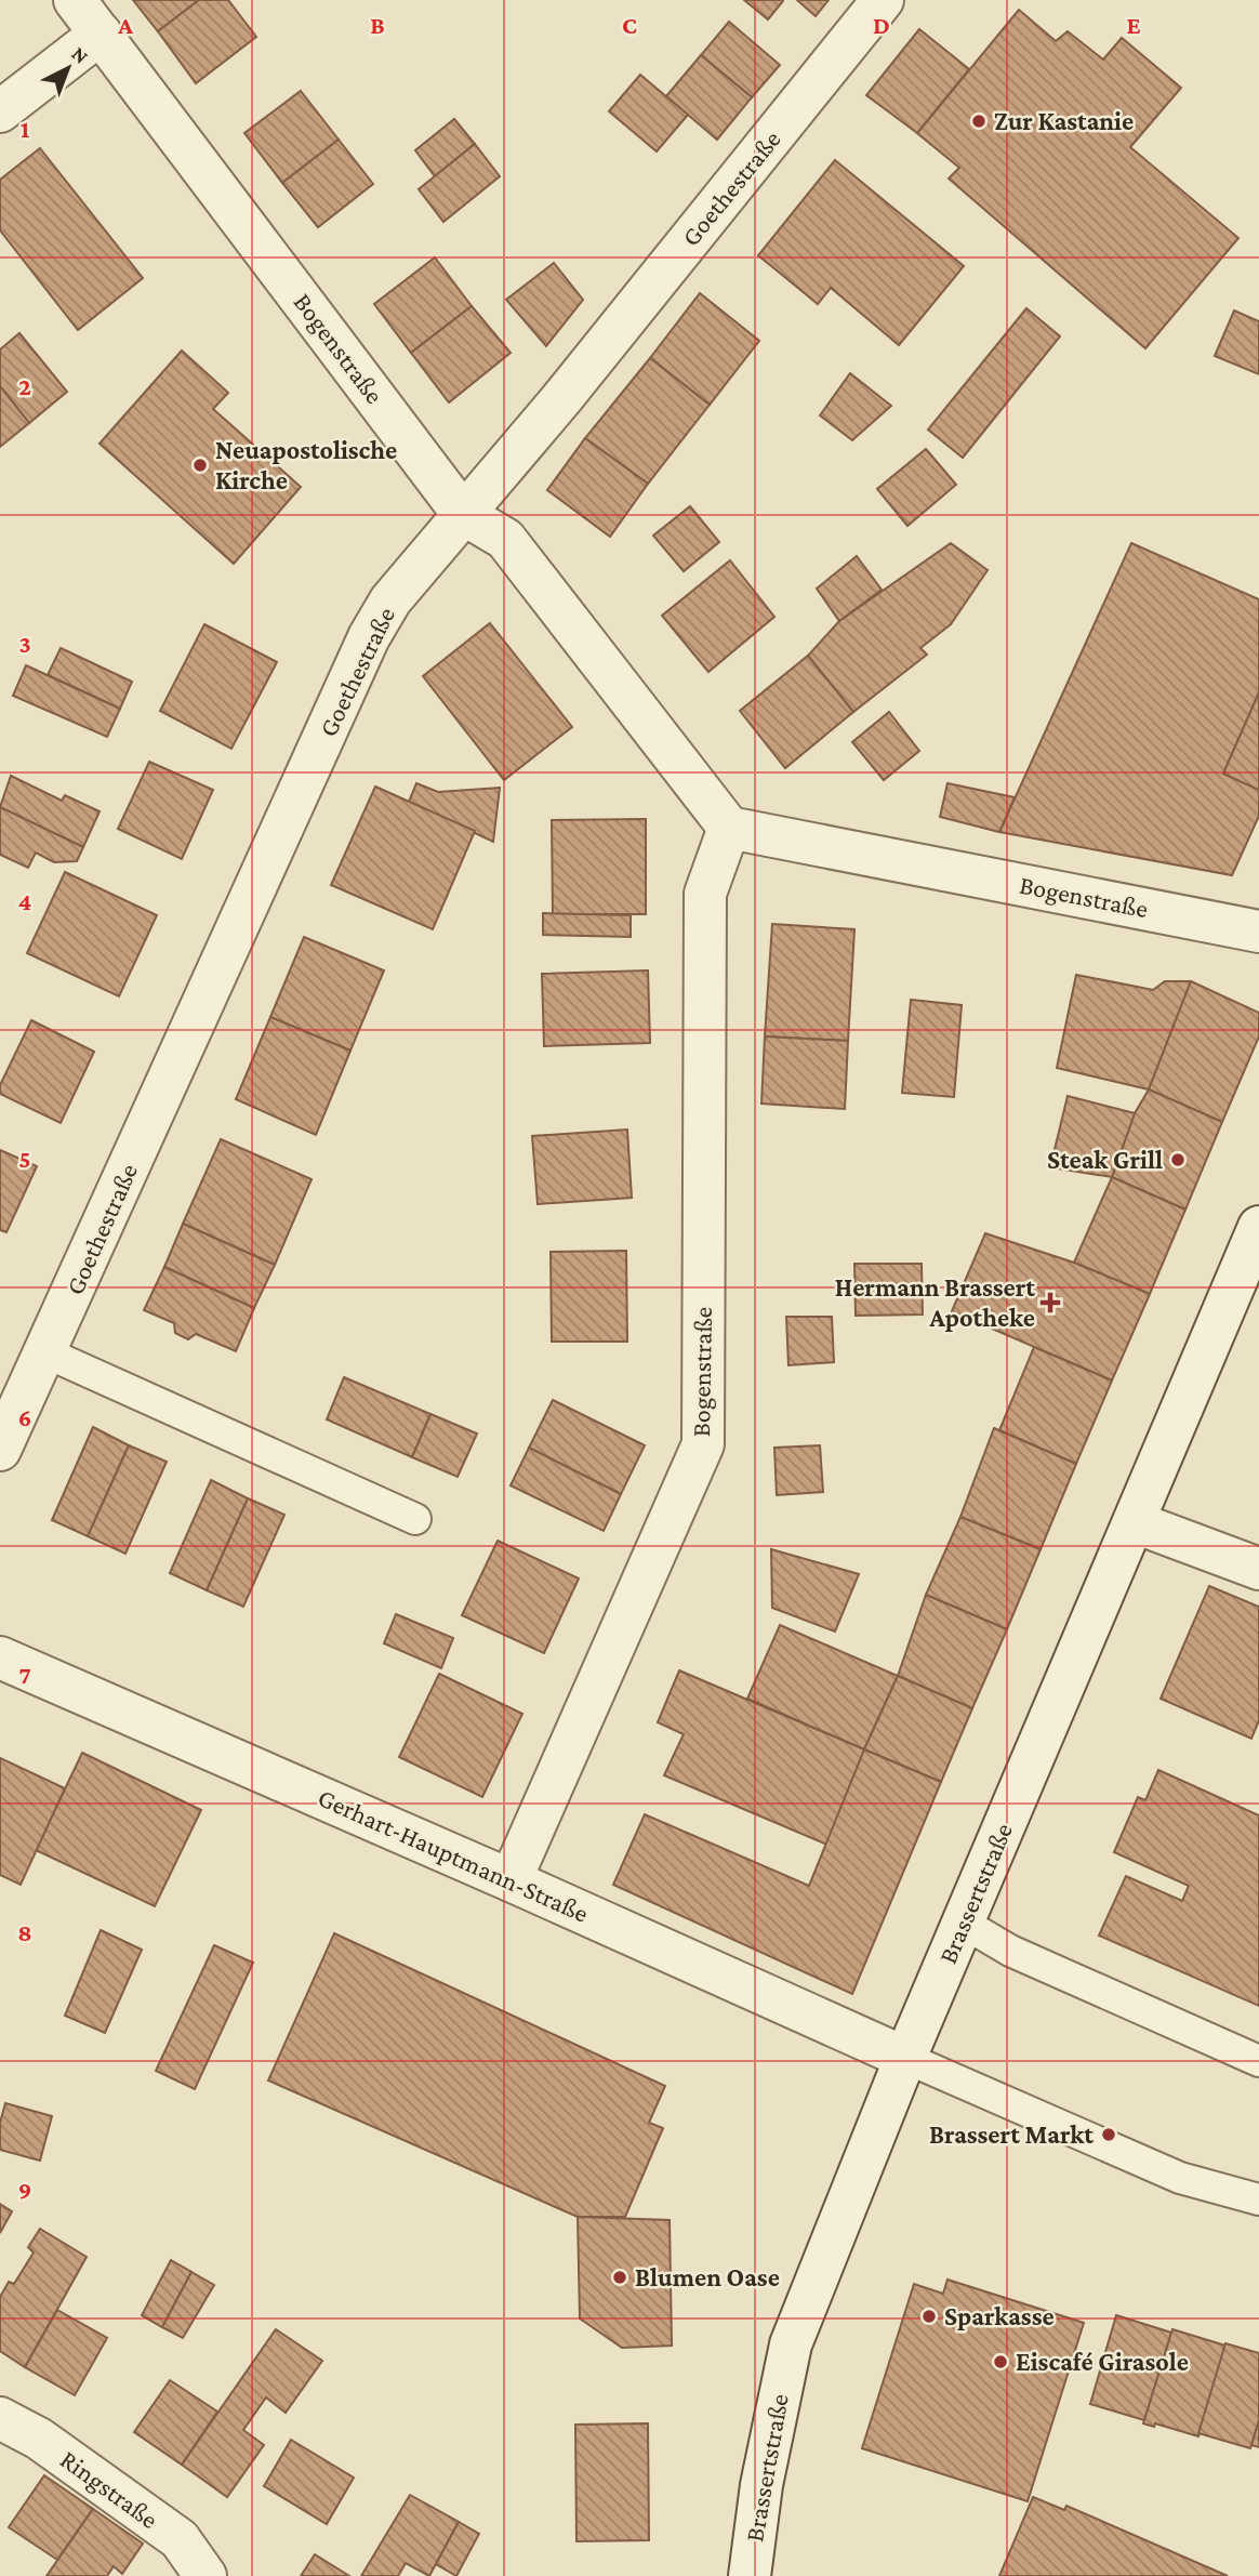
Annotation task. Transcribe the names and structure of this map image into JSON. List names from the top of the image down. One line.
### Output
{"streets":{"street":["Goethestraße","Bogenstraße","Gerhart-Hauptmann-Straße","Brassertstraße","Ringstraße"]},"crossings":[["Goethestraße","Bogenstraße"],["Bogenstraße","Gerhart-Hauptmann-Straße"],["Gerhart-Hauptmann-Straße","Brassertstraße"]],"places":{"other":["Zur Kastanie","Neuapostolische Kirche","Steak Grill","Brassert Markt","Blumen Oase","Sparkasse","Eiscafé Girasole"],"health":["Hermann Brassert Apotheke"]},"north":"top right","grid":{"columns":["A","B","C","D","E"],"rows":["1","2","3","4","5","6","7","8","9"]}}
